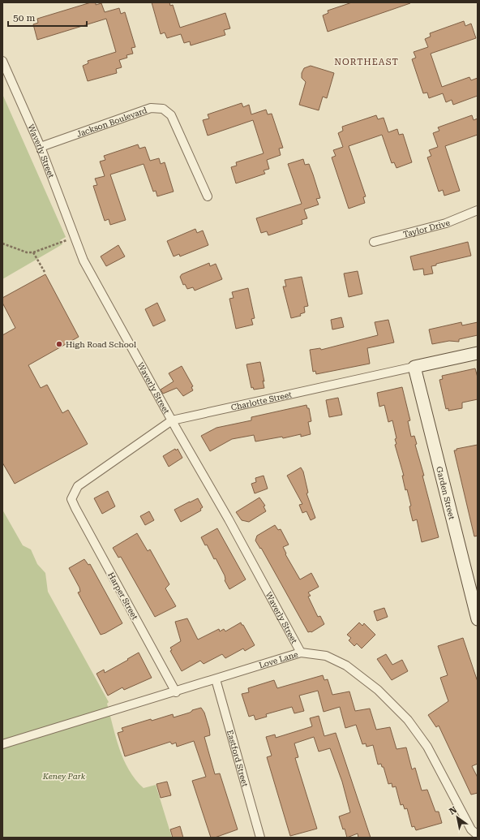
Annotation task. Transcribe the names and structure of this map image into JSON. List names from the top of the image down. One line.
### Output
{"streets":{"street":["Jackson Boulevard","Waverly Street","Taylor Drive","Charlotte Street","Garden Street","Harper Street","Love Lane","Eastford Street"]},"crossings":[["Jackson Boulevard","Waverly Street"],["Waverly Street","Charlotte Street"],["Waverly Street","Love Lane"],["Charlotte Street","Garden Street"],["Charlotte Street","Harper Street"],["Harper Street","Love Lane"],["Love Lane","Eastford Street"]],"districts":["NORTHEAST"],"parks":["Keney Park"],"places":["High Road School"],"scale_bar":"50 m","north":"top left"}
